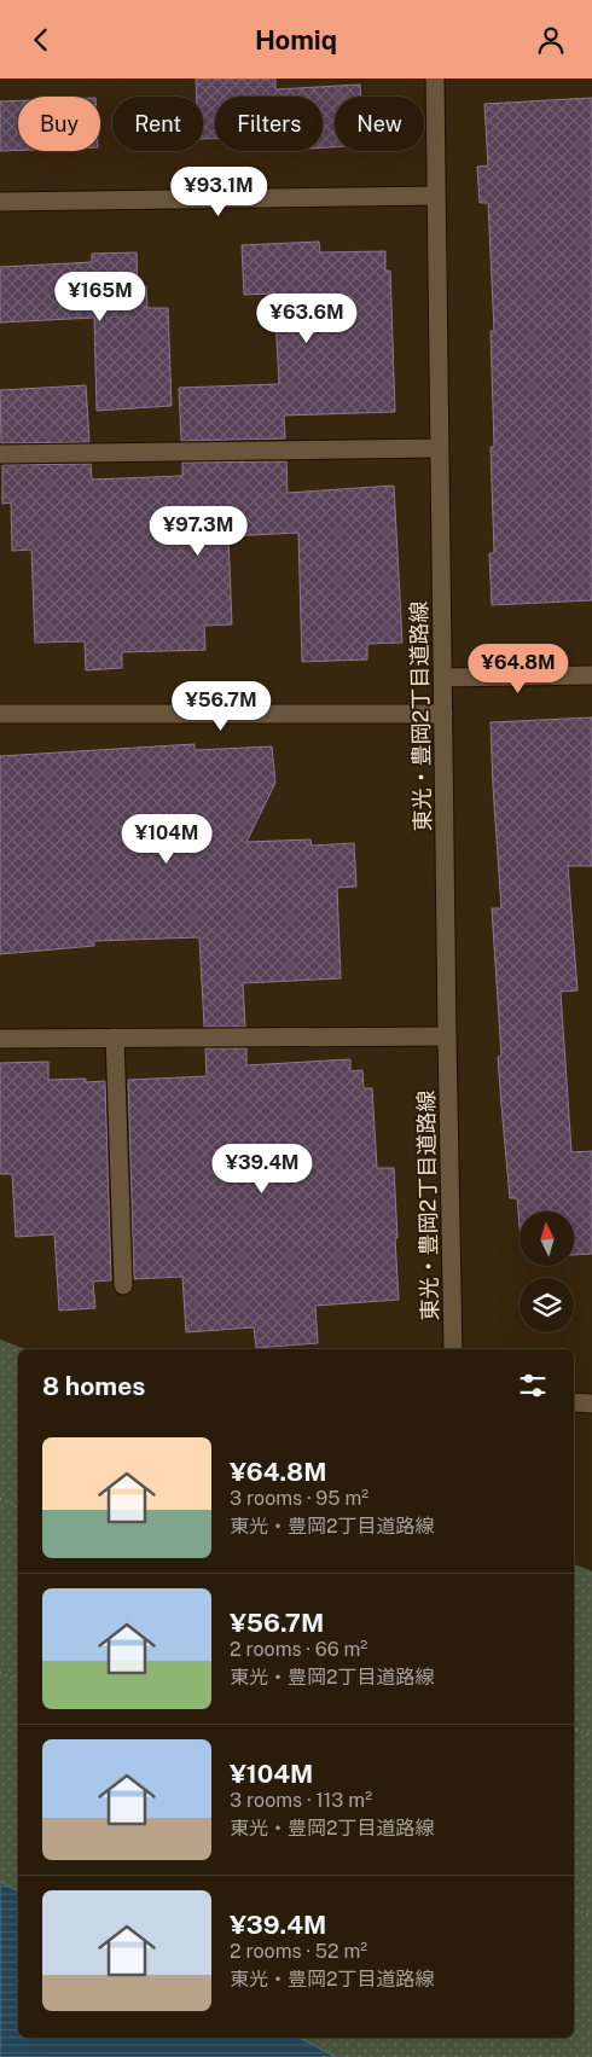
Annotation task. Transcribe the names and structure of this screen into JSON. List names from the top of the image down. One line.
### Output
{"streets":{"street":["東光・豊岡2丁目道路線"]},"north":"top","page":{"header":"Homiq","chip":["Buy","Rent","Filters","New"],"price":["¥93.1M","¥165M","¥63.6M","¥97.3M","¥64.8M","¥56.7M","¥104M","¥39.4M"],"heading":"8 homes","list":[{"name":"¥64.8M","note":"3 rooms · 95 m² · 東光・豊岡2丁目道路線"},{"name":"¥56.7M","note":"2 rooms · 66 m² · 東光・豊岡2丁目道路線"},{"name":"¥104M","note":"3 rooms · 113 m² · 東光・豊岡2丁目道路線"},{"name":"¥39.4M","note":"2 rooms · 52 m² · 東光・豊岡2丁目道路線"}]}}
